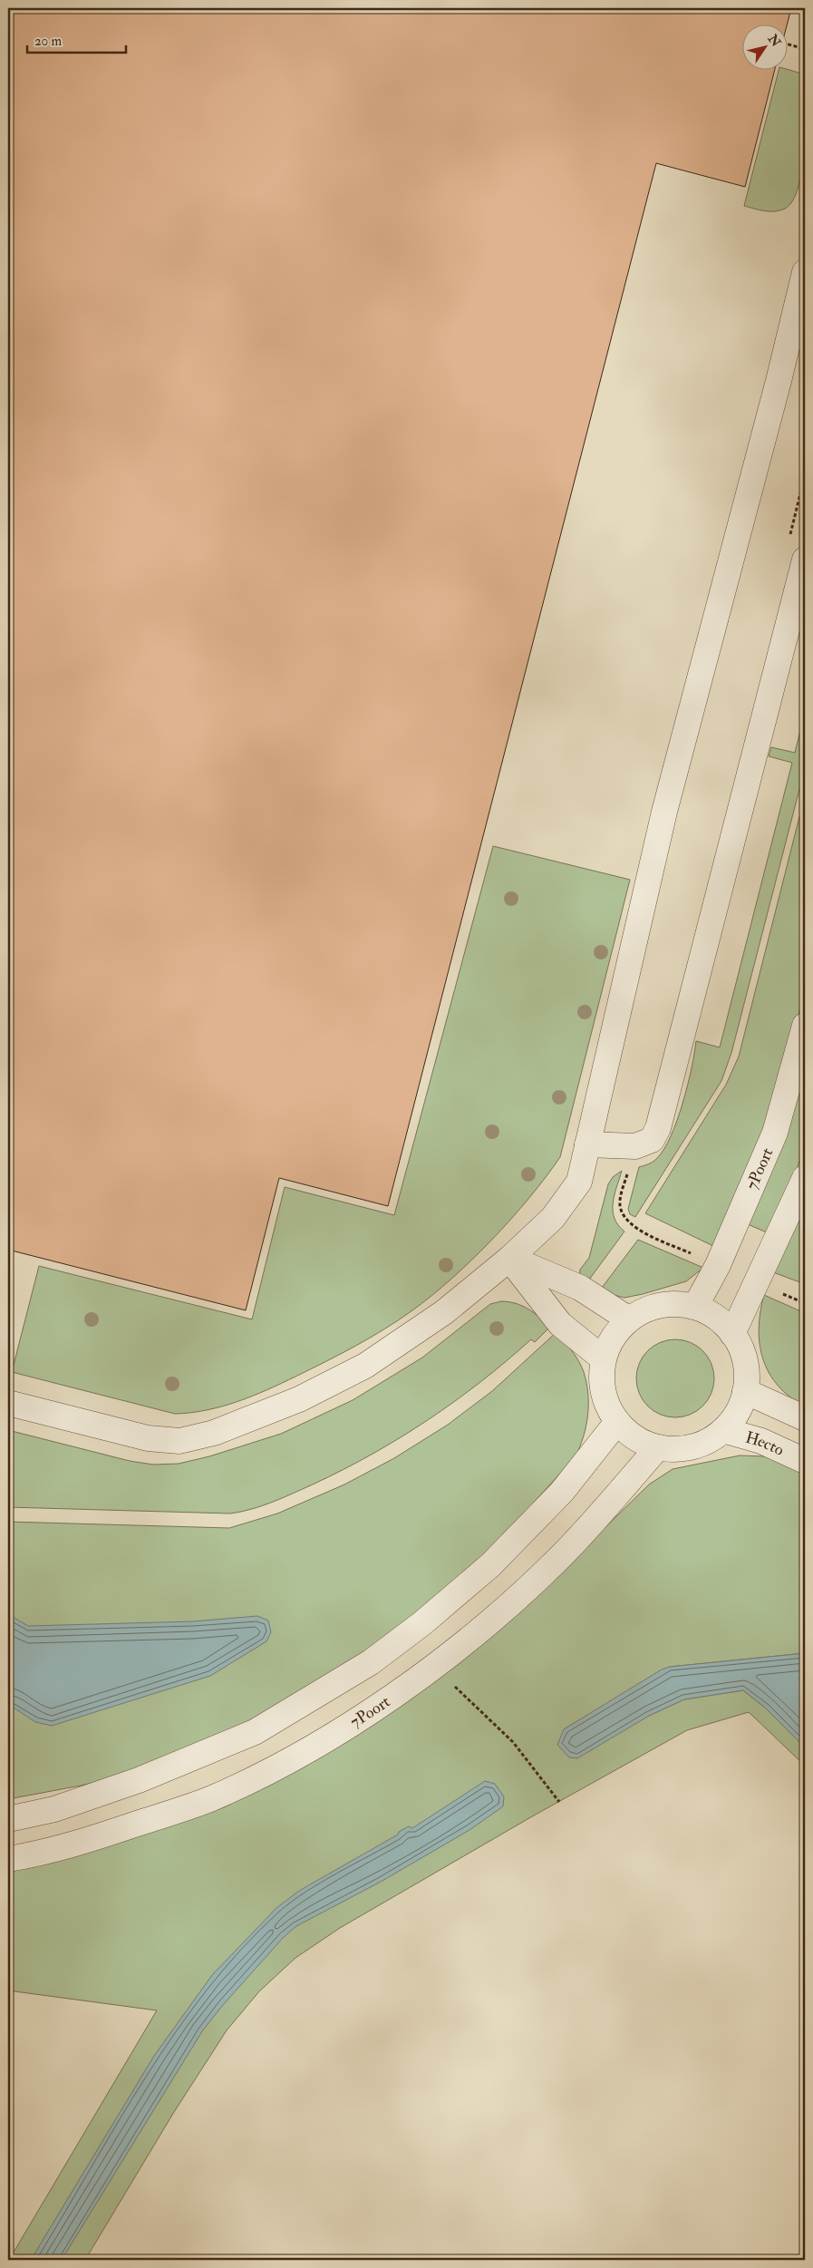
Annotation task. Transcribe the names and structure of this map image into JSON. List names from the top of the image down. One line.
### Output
{"streets":{"street":["7Poort","Hecto"]},"crossings":[["7Poort","Hecto"]],"scale_bar":"20 m","north":"top right"}
